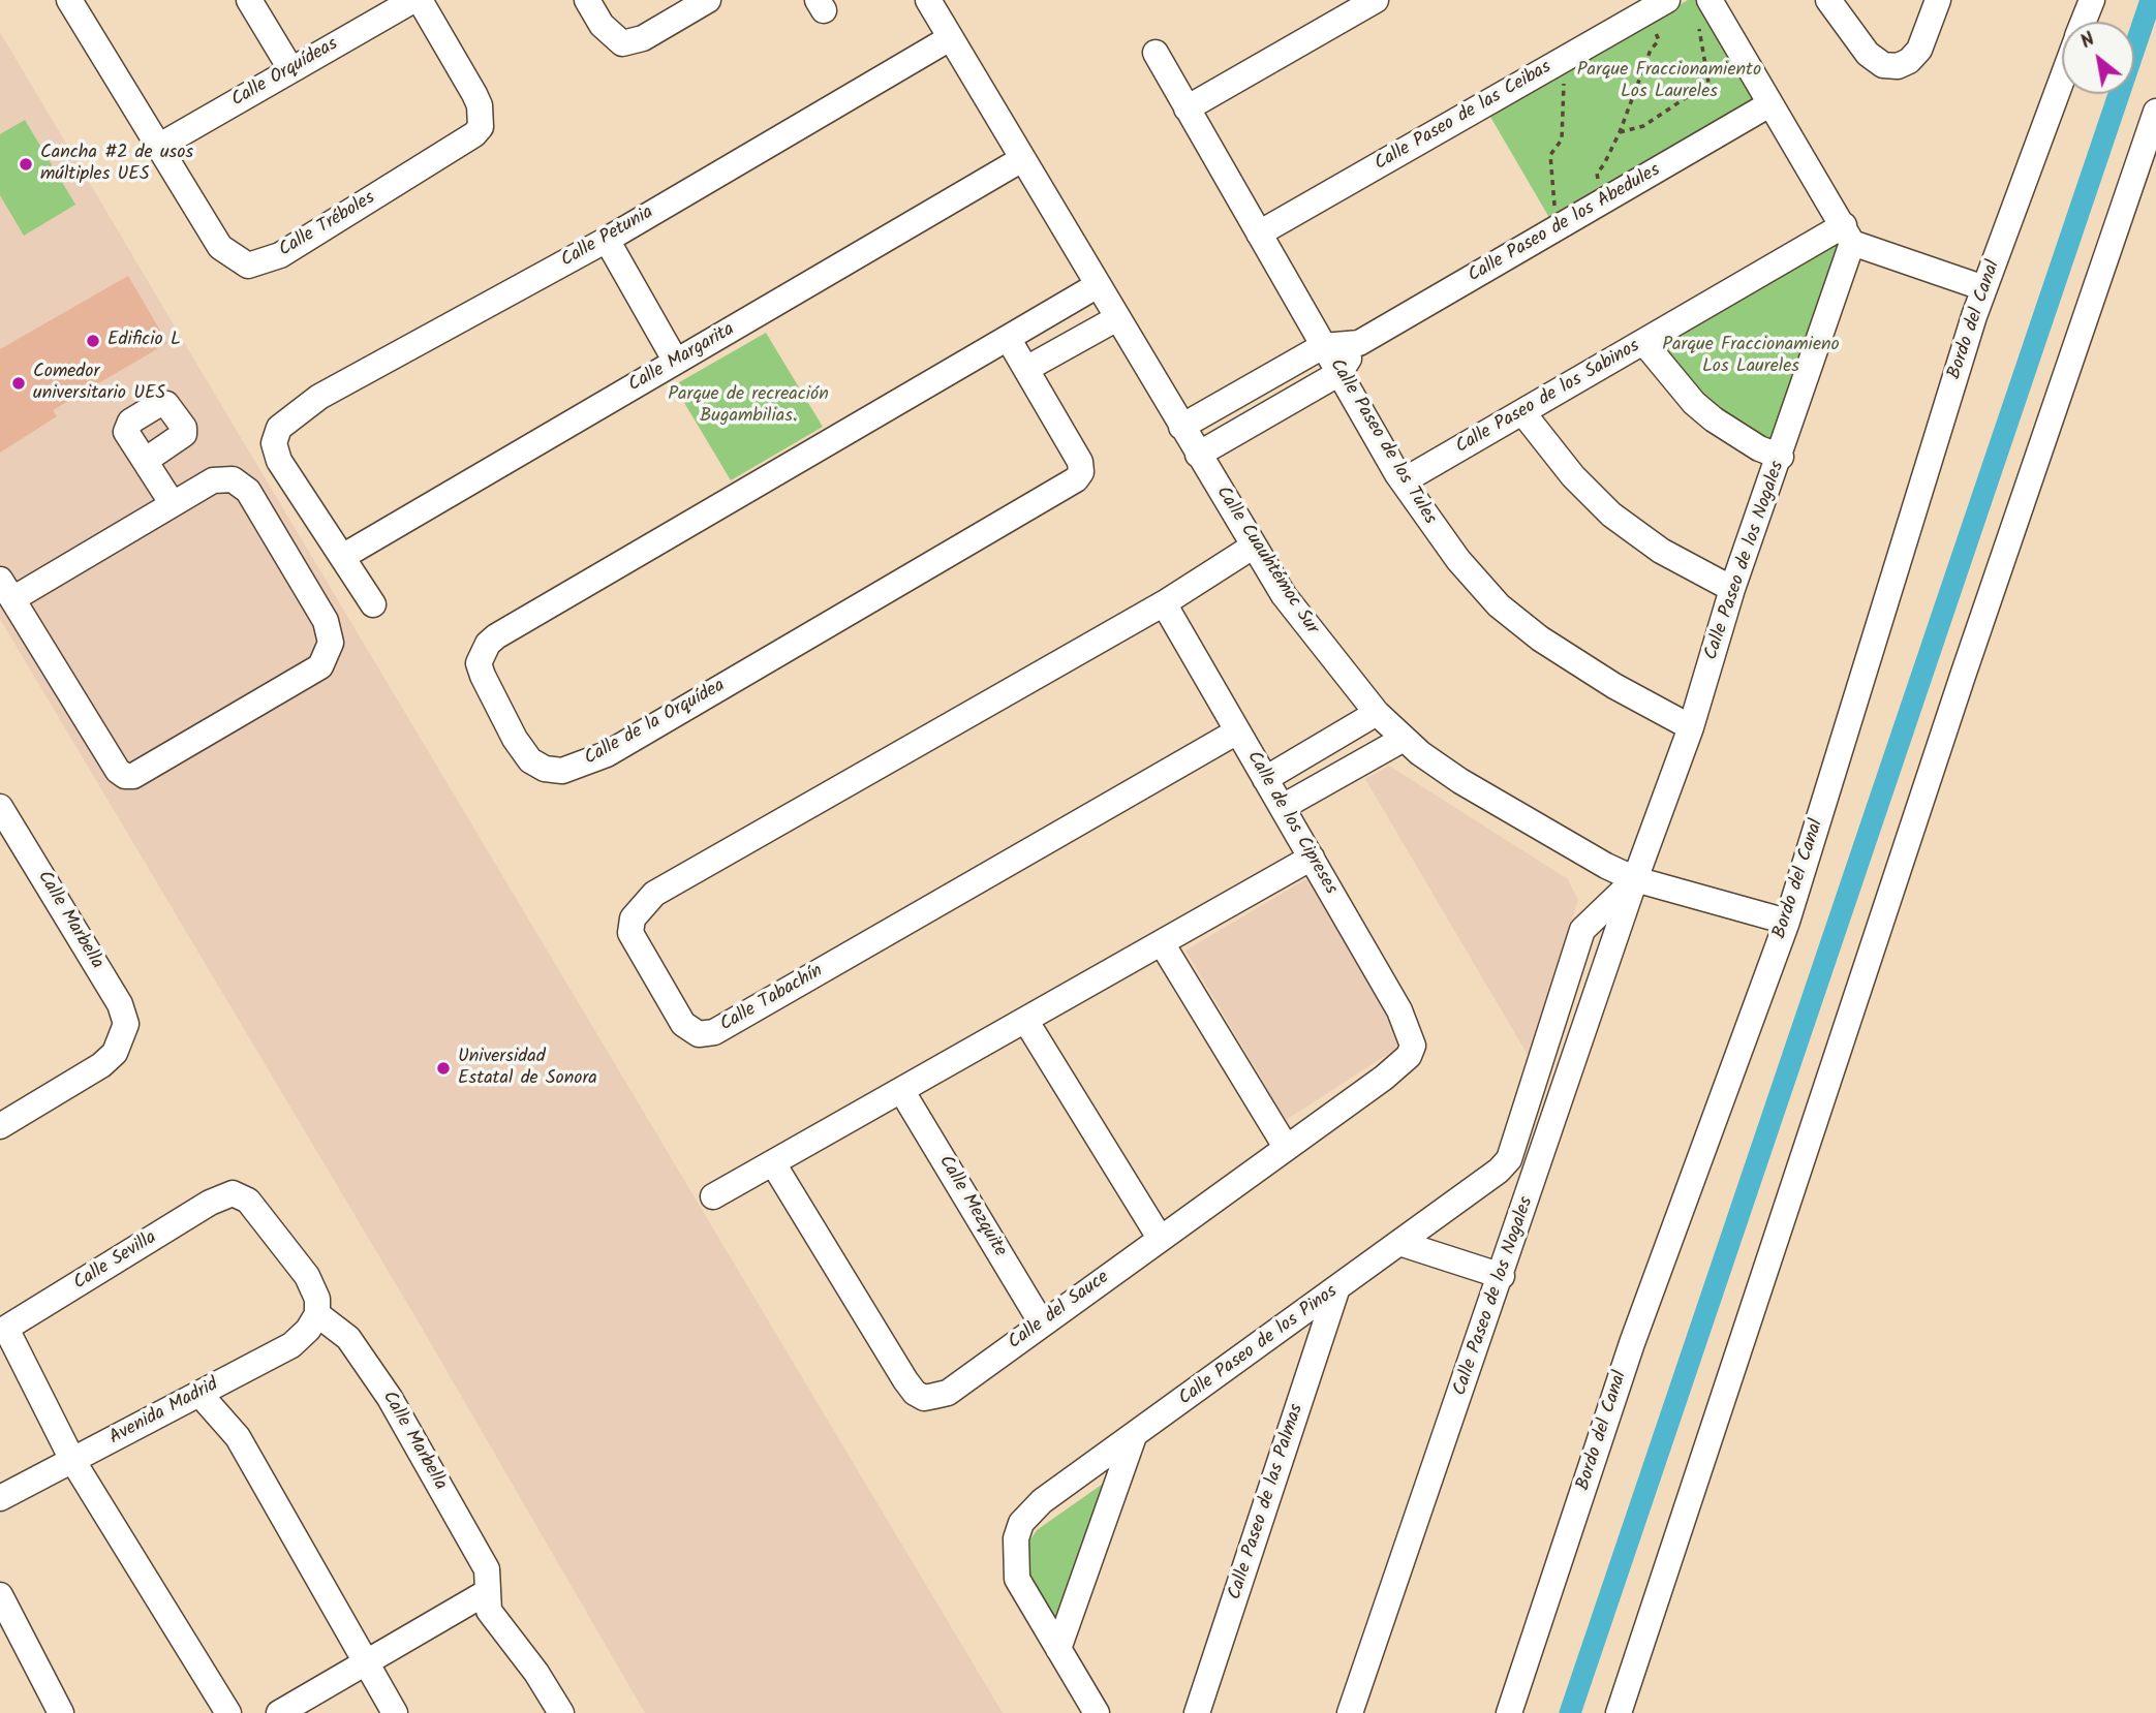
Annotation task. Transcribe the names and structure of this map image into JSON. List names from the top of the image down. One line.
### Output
{"streets":{"street":["Calle Orquídeas","Calle Paseo de las Ceibas","Calle Paseo de los Abedules","Calle Tréboles","Calle Petunia","Bordo del Canal","Calle Margarita","Calle Paseo de los Sabinos","Calle Paseo de los Tules","Calle Cuauhtémoc Sur","Calle Paseo de los Nogales","Calle de la Orquídea","Calle de los Cipreses","Calle Marbella","Calle Tabachín","Calle Mezquite","Calle Sevilla","Calle del Sauce","Calle Paseo de los Pinos","Avenida Madrid","Calle Paseo de las Palmas"]},"crossings":[["Calle Orquídeas","Calle Tréboles"],["Calle Paseo de las Ceibas","Calle Paseo de los Tules"],["Calle Paseo de los Abedules","Calle Paseo de los Tules"],["Calle Paseo de los Abedules","Calle Cuauhtémoc Sur"],["Calle Petunia","Calle Margarita"],["Calle Petunia","Calle Cuauhtémoc Sur"],["Bordo del Canal","Calle Cuauhtémoc Sur"],["Calle Margarita","Calle Cuauhtémoc Sur"],["Calle Paseo de los Sabinos","Calle Paseo de los Tules"],["Calle Paseo de los Sabinos","Calle Paseo de los Nogales"],["Calle Paseo de los Tules","Calle Paseo de los Nogales"],["Calle Cuauhtémoc Sur","Calle Paseo de los Nogales"],["Calle Cuauhtémoc Sur","Calle de la Orquídea"],["Calle Paseo de los Nogales","Calle Paseo de los Pinos"],["Calle de los Cipreses","Calle Tabachín"],["Calle de los Cipreses","Calle del Sauce"],["Calle Marbella","Calle Sevilla"],["Calle Marbella","Avenida Madrid"],["Calle Mezquite","Calle del Sauce"],["Calle Sevilla","Avenida Madrid"],["Calle Paseo de los Pinos","Calle Paseo de las Palmas"]],"parks":["Parque Fraccionamiento Los Laureles","Parque Fraccionamieno Los Laureles","Parque de recreación Bugambilias."],"places":["Cancha #2 de usos múltiples UES","Edificio L","Comedor universitario UES","Universidad Estatal de Sonora"],"north":"top left"}
